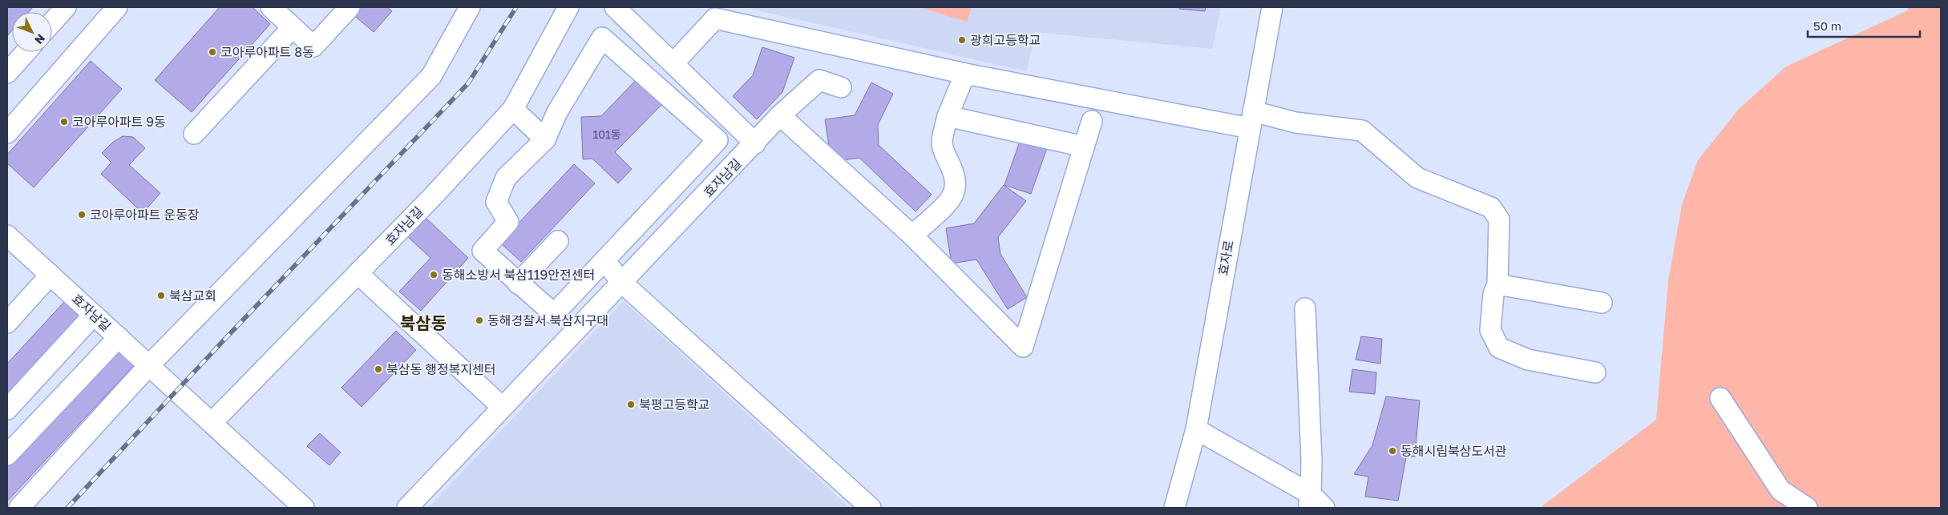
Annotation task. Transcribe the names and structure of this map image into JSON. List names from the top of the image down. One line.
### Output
{"streets":{"street":["효자남길","효자로"]},"districts":["북삼동"],"places":["광희고등학교","코아루아파트 8동","코아루아파트 9동","코아루아파트 운동장","동해소방서 북삼119안전센터","북삼교회","동해경찰서 북삼지구대","북삼동 행정복지센터","북평고등학교","동해시립북삼도서관"],"house_numbers":["101동"],"scale_bar":"50 m","north":"bottom right"}
